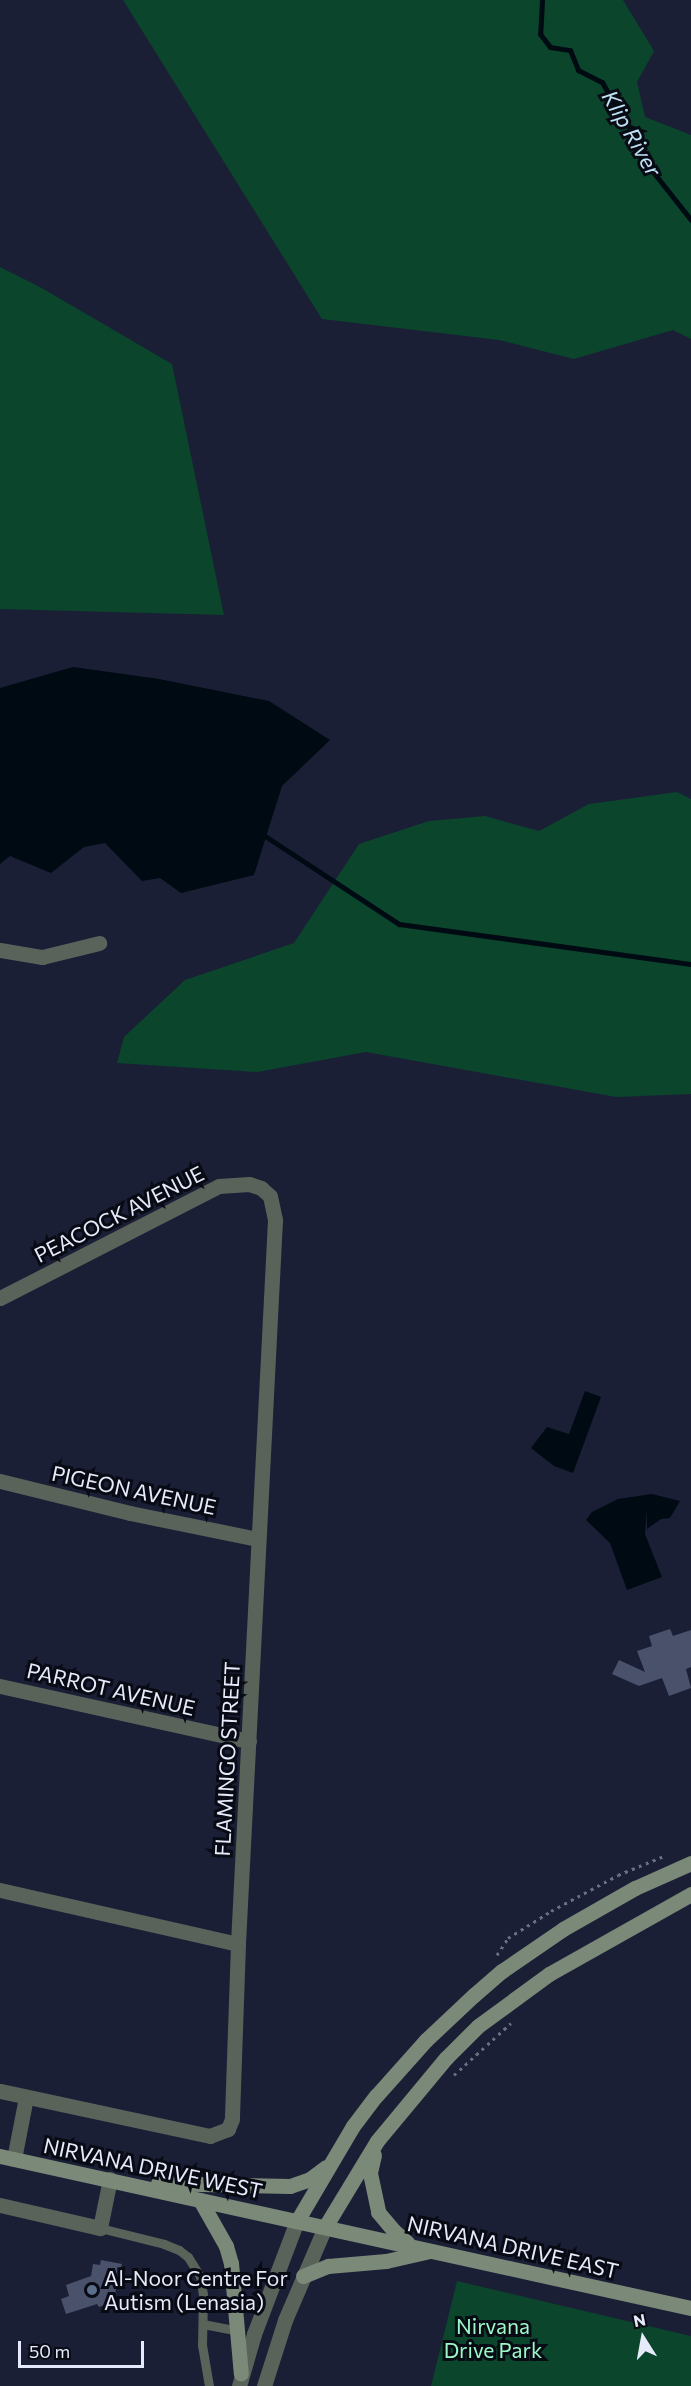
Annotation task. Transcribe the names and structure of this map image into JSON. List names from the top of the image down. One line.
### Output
{"streets":{"main road":["NIRVANA DRIVE WEST","NIRVANA DRIVE EAST"],"street":["PEACOCK AVENUE","PIGEON AVENUE","PARROT AVENUE","FLAMINGO STREET"]},"crossings":[["PEACOCK AVENUE","FLAMINGO STREET"],["PIGEON AVENUE","FLAMINGO STREET"],["PARROT AVENUE","FLAMINGO STREET"],["NIRVANA DRIVE WEST","NIRVANA DRIVE EAST"]],"water":["Klip River"],"parks":["Nirvana Drive Park"],"places":["Al-Noor Centre For Autism (Lenasia)"],"scale_bar":"50 m","north":"top"}
